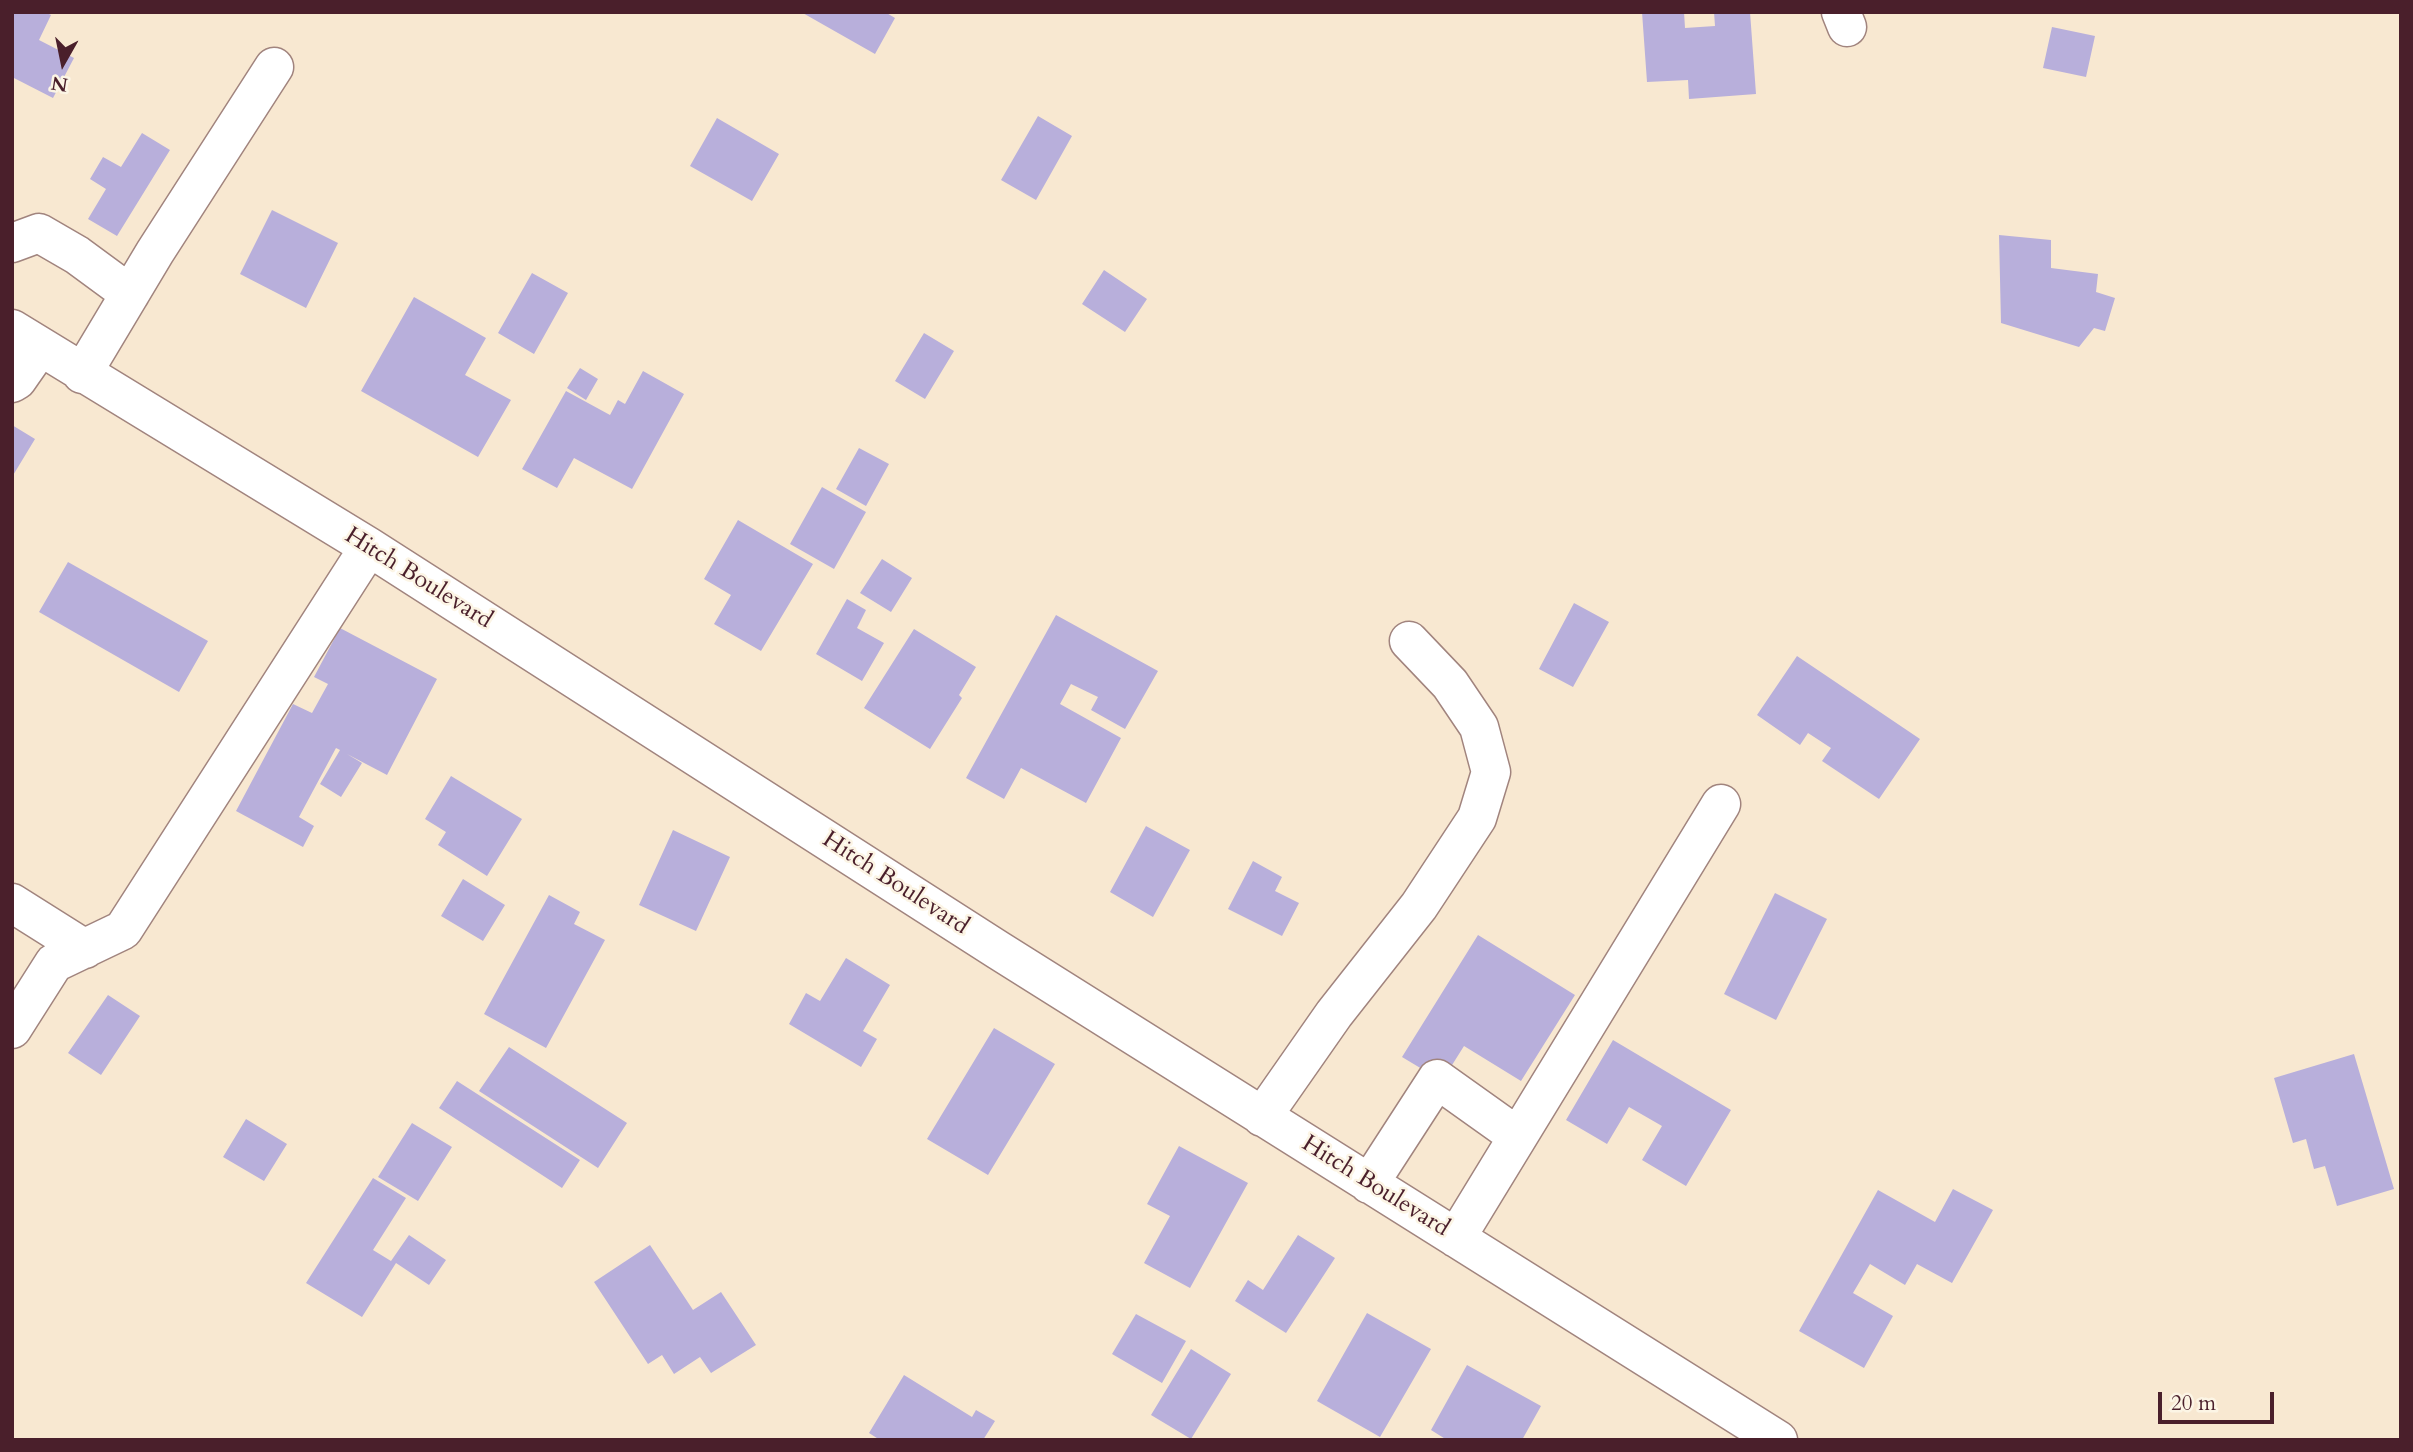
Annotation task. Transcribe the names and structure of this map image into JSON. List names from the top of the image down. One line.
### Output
{"streets":{"street":["Hitch Boulevard"]},"scale_bar":"20 m","north":"bottom"}
